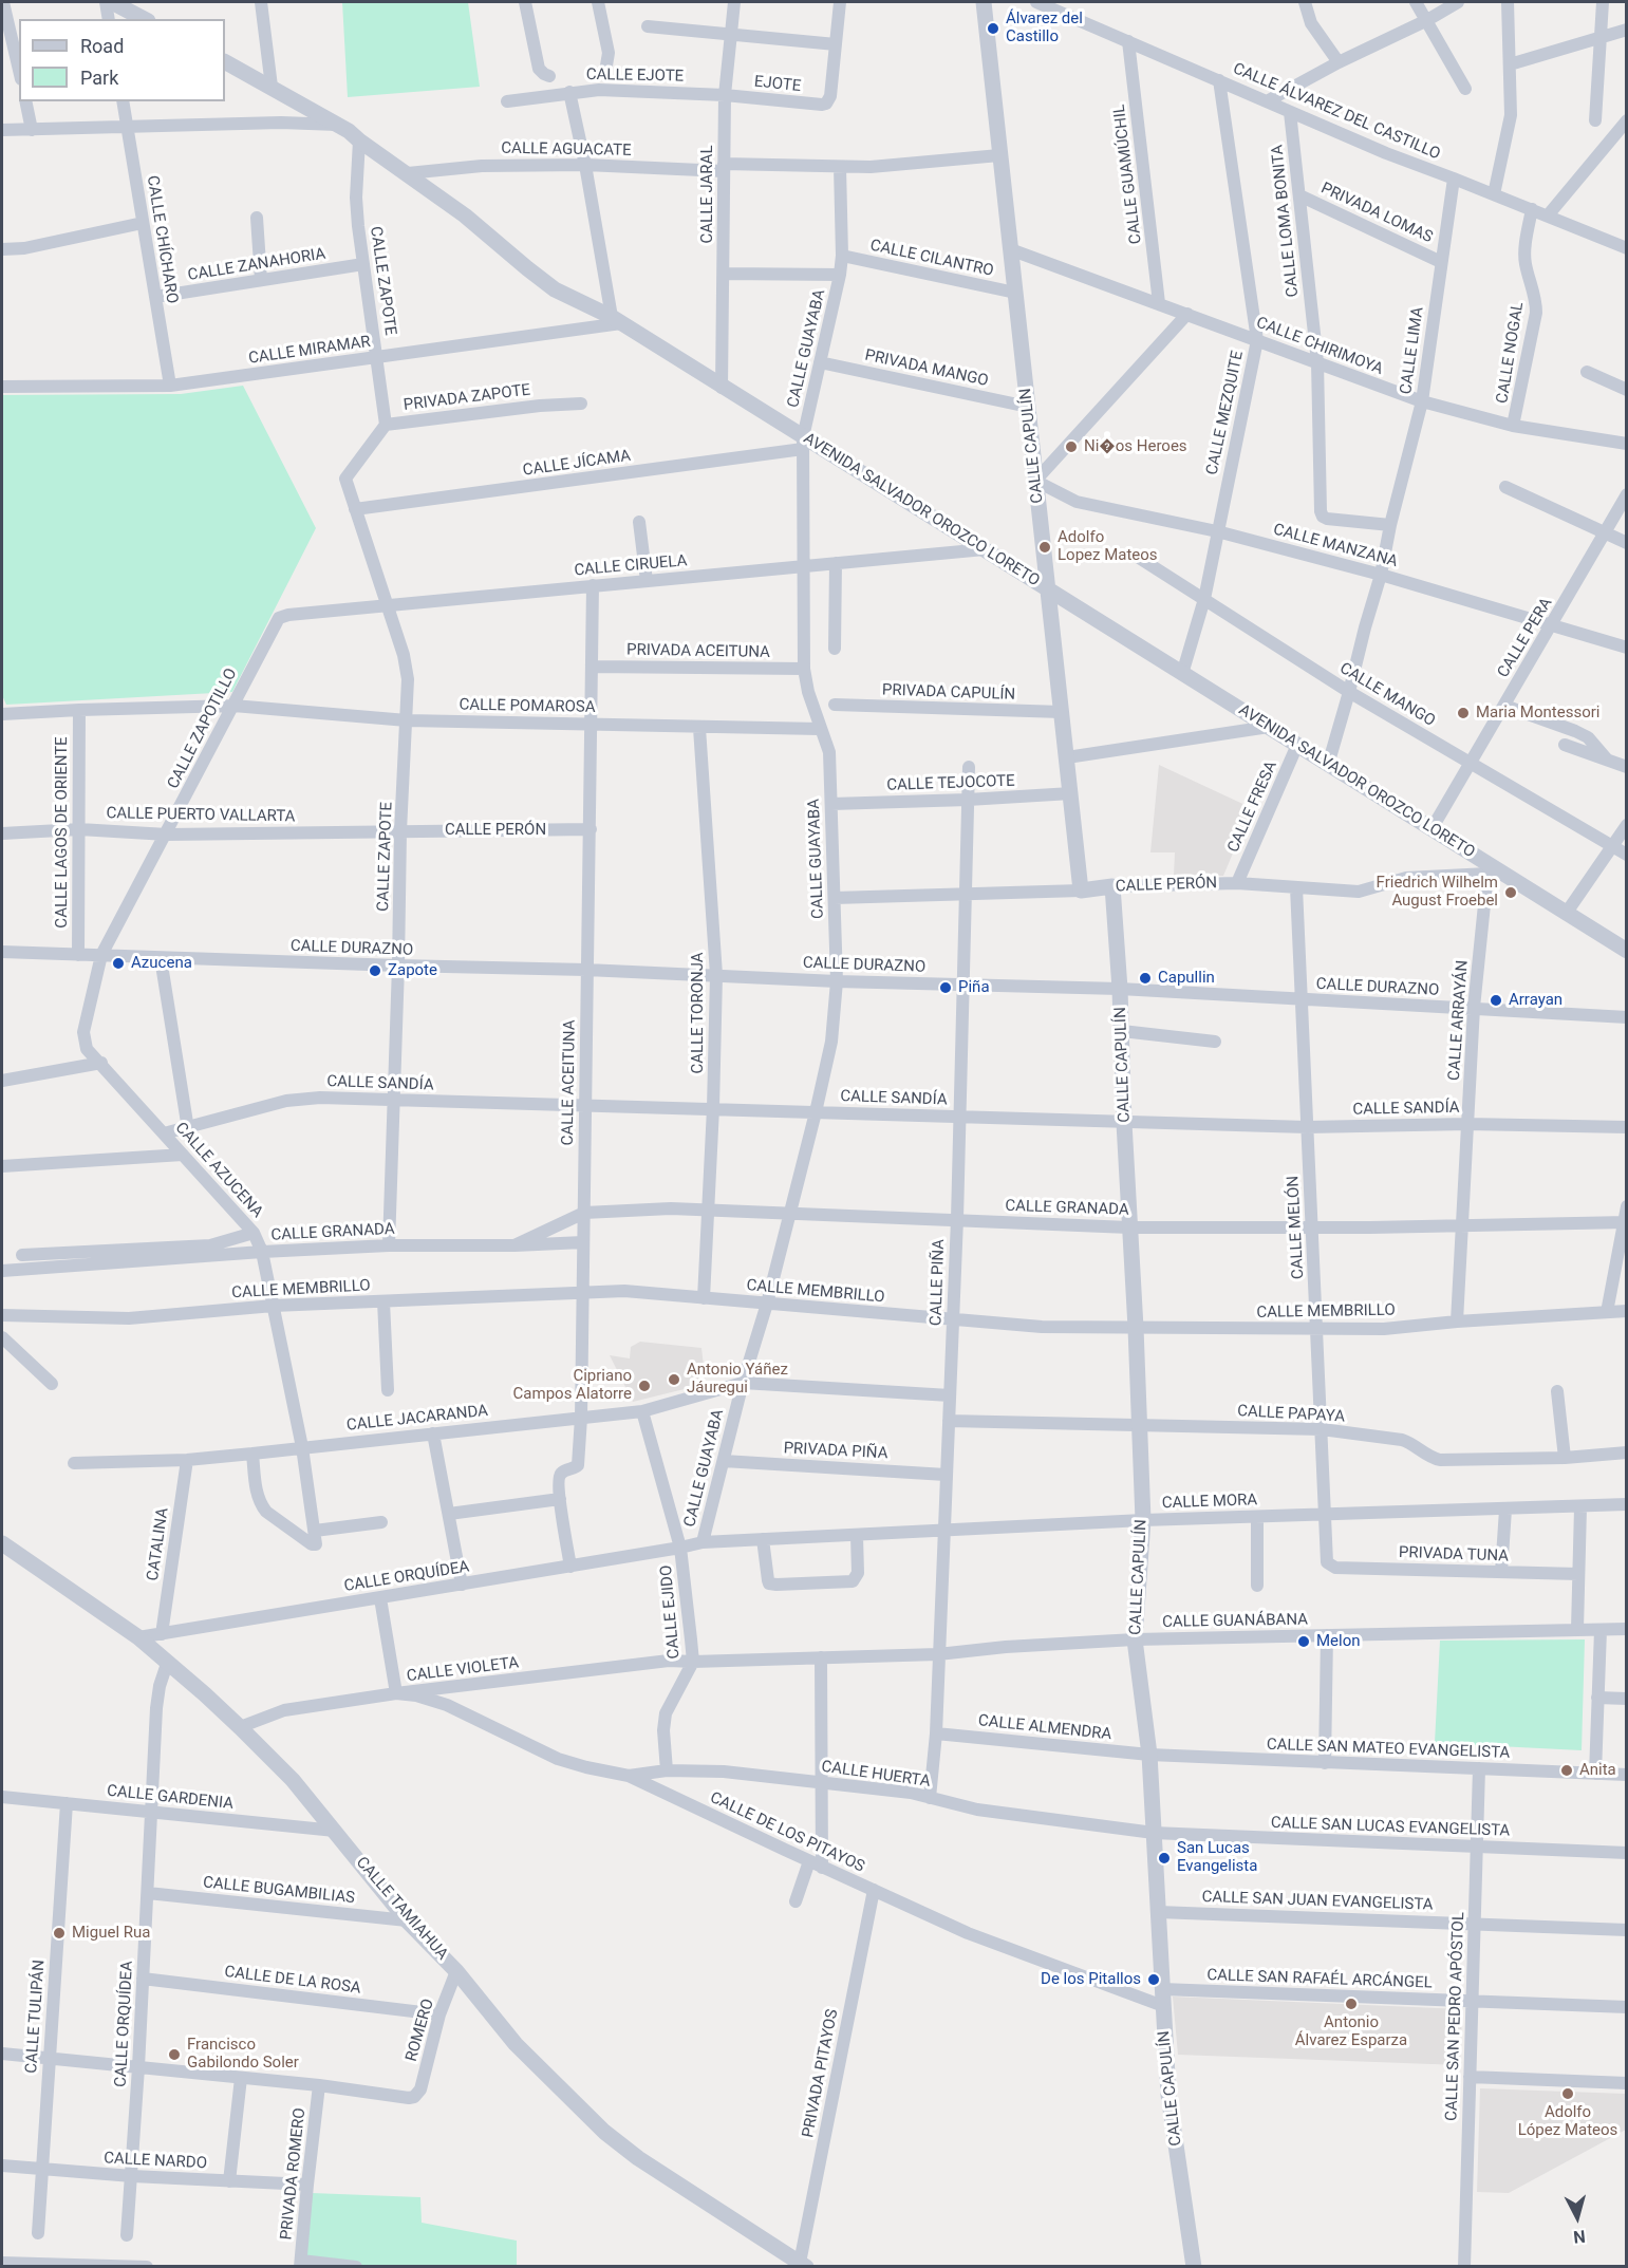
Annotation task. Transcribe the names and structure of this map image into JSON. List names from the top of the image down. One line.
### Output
{"streets":{"street":["CALLE EJOTE","EJOTE","CALLE ÁLVAREZ DEL CASTILLO","CALLE AGUACATE","CALLE GUAMÚCHIL","CALLE JARAL","PRIVADA LOMAS","CALLE LOMA BONITA","CALLE CHÍCHARO","CALLE CILANTRO","CALLE ZANAHORIA","CALLE ZAPOTE","CALLE CHIRIMOYA","CALLE GUAYABA","CALLE MIRAMAR","CALLE LIMA","CALLE NOGAL","PRIVADA MANGO","PRIVADA ZAPOTE","CALLE MEZQUITE","CALLE CAPULÍN","CALLE JÍCAMA","AVENIDA SALVADOR OROZCO LORETO","CALLE MANZANA","CALLE CIRUELA","CALLE PERA","PRIVADA ACEITUNA","PRIVADA CAPULÍN","CALLE MANGO","CALLE POMAROSA","CALLE ZAPOTILLO","CALLE TEJOCOTE","CALLE FRESA","CALLE PUERTO VALLARTA","CALLE PERÓN","CALLE LAGOS DE ORIENTE","CALLE DURAZNO","CALLE TORONJA","CALLE ARRAYÁN","CALLE ACEITUNA","CALLE SANDÍA","CALLE AZUCENA","CALLE GRANADA","CALLE MELÓN","CALLE PIÑA","CALLE MEMBRILLO","CALLE PAPAYA","CALLE JACARANDA","PRIVADA PIÑA","CALLE MORA","CATALINA","PRIVADA TUNA","CALLE ORQUÍDEA","CALLE EJIDO","CALLE GUANÁBANA","CALLE VIOLETA","CALLE ALMENDRA","CALLE SAN MATEO EVANGELISTA","CALLE HUERTA","CALLE GARDENIA","CALLE SAN LUCAS EVANGELISTA","CALLE DE LOS PITAYOS","CALLE BUGAMBILIAS","CALLE SAN JUAN EVANGELISTA","CALLE TAMIAHUA","CALLE SAN RAFAÉL ARCÁNGEL","CALLE DE LA ROSA","CALLE TULIPÁN","CALLE SAN PEDRO APÓSTOL","ROMERO","PRIVADA PITAYOS","CALLE NARDO","PRIVADA ROMERO"]},"crossings":[["CALLE EJOTE","EJOTE"],["CALLE EJOTE","CALLE JARAL"],["EJOTE","CALLE JARAL"],["CALLE ÁLVAREZ DEL CASTILLO","CALLE GUAMÚCHIL"],["CALLE ÁLVAREZ DEL CASTILLO","CALLE LOMA BONITA"],["CALLE ÁLVAREZ DEL CASTILLO","CALLE LIMA"],["CALLE ÁLVAREZ DEL CASTILLO","CALLE NOGAL"],["CALLE ÁLVAREZ DEL CASTILLO","CALLE MEZQUITE"],["CALLE AGUACATE","CALLE JARAL"],["CALLE AGUACATE","CALLE GUAYABA"],["CALLE AGUACATE","CALLE CAPULÍN"],["CALLE AGUACATE","AVENIDA SALVADOR OROZCO LORETO"],["CALLE GUAMÚCHIL","CALLE CHIRIMOYA"],["CALLE JARAL","AVENIDA SALVADOR OROZCO LORETO"],["PRIVADA LOMAS","CALLE LOMA BONITA"],["PRIVADA LOMAS","CALLE LIMA"],["CALLE LOMA BONITA","CALLE CHIRIMOYA"],["CALLE LOMA BONITA","CALLE LIMA"],["CALLE CHÍCHARO","CALLE ZANAHORIA"],["CALLE CHÍCHARO","CALLE MIRAMAR"],["CALLE CILANTRO","CALLE GUAYABA"],["CALLE CILANTRO","CALLE CAPULÍN"],["CALLE ZANAHORIA","CALLE ZAPOTE"],["CALLE ZAPOTE","CALLE MIRAMAR"],["CALLE ZAPOTE","PRIVADA ZAPOTE"],["CALLE ZAPOTE","CALLE JÍCAMA"],["CALLE ZAPOTE","AVENIDA SALVADOR OROZCO LORETO"],["CALLE ZAPOTE","CALLE CIRUELA"],["CALLE ZAPOTE","CALLE POMAROSA"],["CALLE ZAPOTE","CALLE PUERTO VALLARTA"],["CALLE ZAPOTE","CALLE PERÓN"],["CALLE ZAPOTE","CALLE DURAZNO"],["CALLE ZAPOTE","CALLE SANDÍA"],["CALLE ZAPOTE","CALLE GRANADA"],["CALLE CHIRIMOYA","CALLE LIMA"],["CALLE CHIRIMOYA","CALLE NOGAL"],["CALLE CHIRIMOYA","CALLE MEZQUITE"],["CALLE CHIRIMOYA","CALLE CAPULÍN"],["CALLE GUAYABA","PRIVADA MANGO"],["CALLE GUAYABA","CALLE JÍCAMA"],["CALLE GUAYABA","AVENIDA SALVADOR OROZCO LORETO"],["CALLE GUAYABA","CALLE CIRUELA"],["CALLE GUAYABA","PRIVADA ACEITUNA"],["CALLE GUAYABA","CALLE POMAROSA"],["CALLE GUAYABA","CALLE TEJOCOTE"],["CALLE GUAYABA","CALLE PERÓN"],["CALLE GUAYABA","CALLE DURAZNO"],["CALLE GUAYABA","CALLE SANDÍA"],["CALLE GUAYABA","CALLE GRANADA"],["CALLE GUAYABA","CALLE MEMBRILLO"],["CALLE GUAYABA","CALLE JACARANDA"],["CALLE GUAYABA","PRIVADA PIÑA"],["CALLE GUAYABA","CALLE MORA"],["CALLE MIRAMAR","AVENIDA SALVADOR OROZCO LORETO"],["CALLE LIMA","AVENIDA SALVADOR OROZCO LORETO"],["CALLE LIMA","CALLE MANZANA"],["CALLE LIMA","CALLE MANGO"],["PRIVADA MANGO","CALLE CAPULÍN"],["CALLE MEZQUITE","AVENIDA SALVADOR OROZCO LORETO"],["CALLE MEZQUITE","CALLE MANZANA"],["CALLE MEZQUITE","CALLE MANGO"],["CALLE CAPULÍN","AVENIDA SALVADOR OROZCO LORETO"],["CALLE CAPULÍN","CALLE MANZANA"],["CALLE CAPULÍN","PRIVADA CAPULÍN"],["CALLE CAPULÍN","CALLE TEJOCOTE"],["CALLE CAPULÍN","CALLE PERÓN"],["CALLE CAPULÍN","CALLE DURAZNO"],["CALLE CAPULÍN","CALLE SANDÍA"],["CALLE CAPULÍN","CALLE GRANADA"],["CALLE CAPULÍN","CALLE MEMBRILLO"],["CALLE CAPULÍN","CALLE PAPAYA"],["CALLE CAPULÍN","CALLE MORA"],["CALLE CAPULÍN","CALLE GUANÁBANA"],["CALLE CAPULÍN","CALLE ALMENDRA"],["CALLE CAPULÍN","CALLE SAN MATEO EVANGELISTA"],["CALLE CAPULÍN","CALLE HUERTA"],["CALLE CAPULÍN","CALLE SAN LUCAS EVANGELISTA"],["CALLE CAPULÍN","CALLE DE LOS PITAYOS"],["CALLE CAPULÍN","CALLE SAN JUAN EVANGELISTA"],["CALLE CAPULÍN","CALLE SAN RAFAÉL ARCÁNGEL"],["CALLE JÍCAMA","AVENIDA SALVADOR OROZCO LORETO"],["AVENIDA SALVADOR OROZCO LORETO","CALLE CIRUELA"],["AVENIDA SALVADOR OROZCO LORETO","CALLE PERA"],["AVENIDA SALVADOR OROZCO LORETO","CALLE FRESA"],["AVENIDA SALVADOR OROZCO LORETO","CALLE PERÓN"],["AVENIDA SALVADOR OROZCO LORETO","CALLE ARRAYÁN"],["CALLE MANZANA","CALLE PERA"],["CALLE CIRUELA","CALLE ZAPOTILLO"],["CALLE CIRUELA","CALLE ACEITUNA"],["CALLE PERA","CALLE MANGO"],["PRIVADA ACEITUNA","CALLE ACEITUNA"],["CALLE POMAROSA","CALLE ZAPOTILLO"],["CALLE POMAROSA","CALLE LAGOS DE ORIENTE"],["CALLE POMAROSA","CALLE TORONJA"],["CALLE POMAROSA","CALLE ACEITUNA"],["CALLE ZAPOTILLO","CALLE PUERTO VALLARTA"],["CALLE ZAPOTILLO","CALLE DURAZNO"],["CALLE ZAPOTILLO","CALLE AZUCENA"],["CALLE TEJOCOTE","CALLE PIÑA"],["CALLE FRESA","CALLE PERÓN"],["CALLE PUERTO VALLARTA","CALLE PERÓN"],["CALLE PUERTO VALLARTA","CALLE LAGOS DE ORIENTE"],["CALLE PERÓN","CALLE ARRAYÁN"],["CALLE PERÓN","CALLE ACEITUNA"],["CALLE PERÓN","CALLE MELÓN"],["CALLE PERÓN","CALLE PIÑA"],["CALLE LAGOS DE ORIENTE","CALLE DURAZNO"],["CALLE DURAZNO","CALLE TORONJA"],["CALLE DURAZNO","CALLE ARRAYÁN"],["CALLE DURAZNO","CALLE ACEITUNA"],["CALLE DURAZNO","CALLE AZUCENA"],["CALLE DURAZNO","CALLE MELÓN"],["CALLE DURAZNO","CALLE PIÑA"],["CALLE TORONJA","CALLE SANDÍA"],["CALLE TORONJA","CALLE GRANADA"],["CALLE TORONJA","CALLE MEMBRILLO"],["CALLE ARRAYÁN","CALLE SANDÍA"],["CALLE ARRAYÁN","CALLE GRANADA"],["CALLE ARRAYÁN","CALLE MEMBRILLO"],["CALLE ACEITUNA","CALLE SANDÍA"],["CALLE ACEITUNA","CALLE GRANADA"],["CALLE ACEITUNA","CALLE MEMBRILLO"],["CALLE ACEITUNA","CALLE JACARANDA"],["CALLE ACEITUNA","CALLE ORQUÍDEA"],["CALLE SANDÍA","CALLE AZUCENA"],["CALLE SANDÍA","CALLE MELÓN"],["CALLE SANDÍA","CALLE PIÑA"],["CALLE AZUCENA","CALLE GRANADA"],["CALLE AZUCENA","CALLE MEMBRILLO"],["CALLE AZUCENA","CALLE JACARANDA"],["CALLE GRANADA","CALLE MELÓN"],["CALLE GRANADA","CALLE PIÑA"],["CALLE MELÓN","CALLE MEMBRILLO"],["CALLE MELÓN","CALLE PAPAYA"],["CALLE MELÓN","CALLE MORA"],["CALLE MELÓN","PRIVADA TUNA"],["CALLE PIÑA","CALLE MEMBRILLO"],["CALLE PIÑA","CALLE PAPAYA"],["CALLE PIÑA","CALLE JACARANDA"],["CALLE PIÑA","PRIVADA PIÑA"],["CALLE PIÑA","CALLE MORA"],["CALLE PIÑA","CALLE GUANÁBANA"],["CALLE PIÑA","CALLE ALMENDRA"],["CALLE PIÑA","CALLE HUERTA"],["CALLE JACARANDA","CATALINA"],["CALLE JACARANDA","CALLE EJIDO"],["CALLE MORA","CALLE ORQUÍDEA"],["CALLE MORA","CALLE EJIDO"],["CATALINA","CALLE ORQUÍDEA"],["CALLE ORQUÍDEA","CALLE EJIDO"],["CALLE ORQUÍDEA","CALLE GARDENIA"],["CALLE ORQUÍDEA","CALLE BUGAMBILIAS"],["CALLE ORQUÍDEA","CALLE TAMIAHUA"],["CALLE ORQUÍDEA","CALLE DE LA ROSA"],["CALLE ORQUÍDEA","CALLE NARDO"],["CALLE EJIDO","CALLE GUANÁBANA"],["CALLE EJIDO","CALLE VIOLETA"],["CALLE EJIDO","CALLE HUERTA"],["CALLE GUANÁBANA","CALLE VIOLETA"],["CALLE VIOLETA","CALLE DE LOS PITAYOS"],["CALLE VIOLETA","CALLE TAMIAHUA"],["CALLE ALMENDRA","CALLE SAN MATEO EVANGELISTA"],["CALLE SAN MATEO EVANGELISTA","CALLE SAN PEDRO APÓSTOL"],["CALLE HUERTA","CALLE SAN LUCAS EVANGELISTA"],["CALLE HUERTA","CALLE DE LOS PITAYOS"],["CALLE GARDENIA","CALLE TAMIAHUA"],["CALLE GARDENIA","CALLE TULIPÁN"],["CALLE SAN LUCAS EVANGELISTA","CALLE SAN PEDRO APÓSTOL"],["CALLE DE LOS PITAYOS","PRIVADA PITAYOS"],["CALLE BUGAMBILIAS","CALLE TAMIAHUA"],["CALLE SAN JUAN EVANGELISTA","CALLE SAN PEDRO APÓSTOL"],["CALLE TAMIAHUA","ROMERO"],["CALLE TAMIAHUA","PRIVADA PITAYOS"],["CALLE SAN RAFAÉL ARCÁNGEL","CALLE SAN PEDRO APÓSTOL"],["CALLE DE LA ROSA","ROMERO"],["CALLE TULIPÁN","CALLE NARDO"],["ROMERO","PRIVADA ROMERO"],["CALLE NARDO","PRIVADA ROMERO"]],"places":["Álvarez del Castillo","Ni�os Heroes","Adolfo Lopez Mateos","Maria Montessori","Friedrich Wilhelm August Froebel","Azucena","Zapote","Capullin","Piña","Arrayan","Antonio Yáñez Jáuregui","Cipriano Campos Alatorre","Melon","Anita","San Lucas Evangelista","Miguel Rua","De los Pitallos","Antonio Álvarez Esparza","Francisco Gabilondo Soler","Adolfo López Mateos"],"legend":["Road","Park"],"north":"bottom"}
